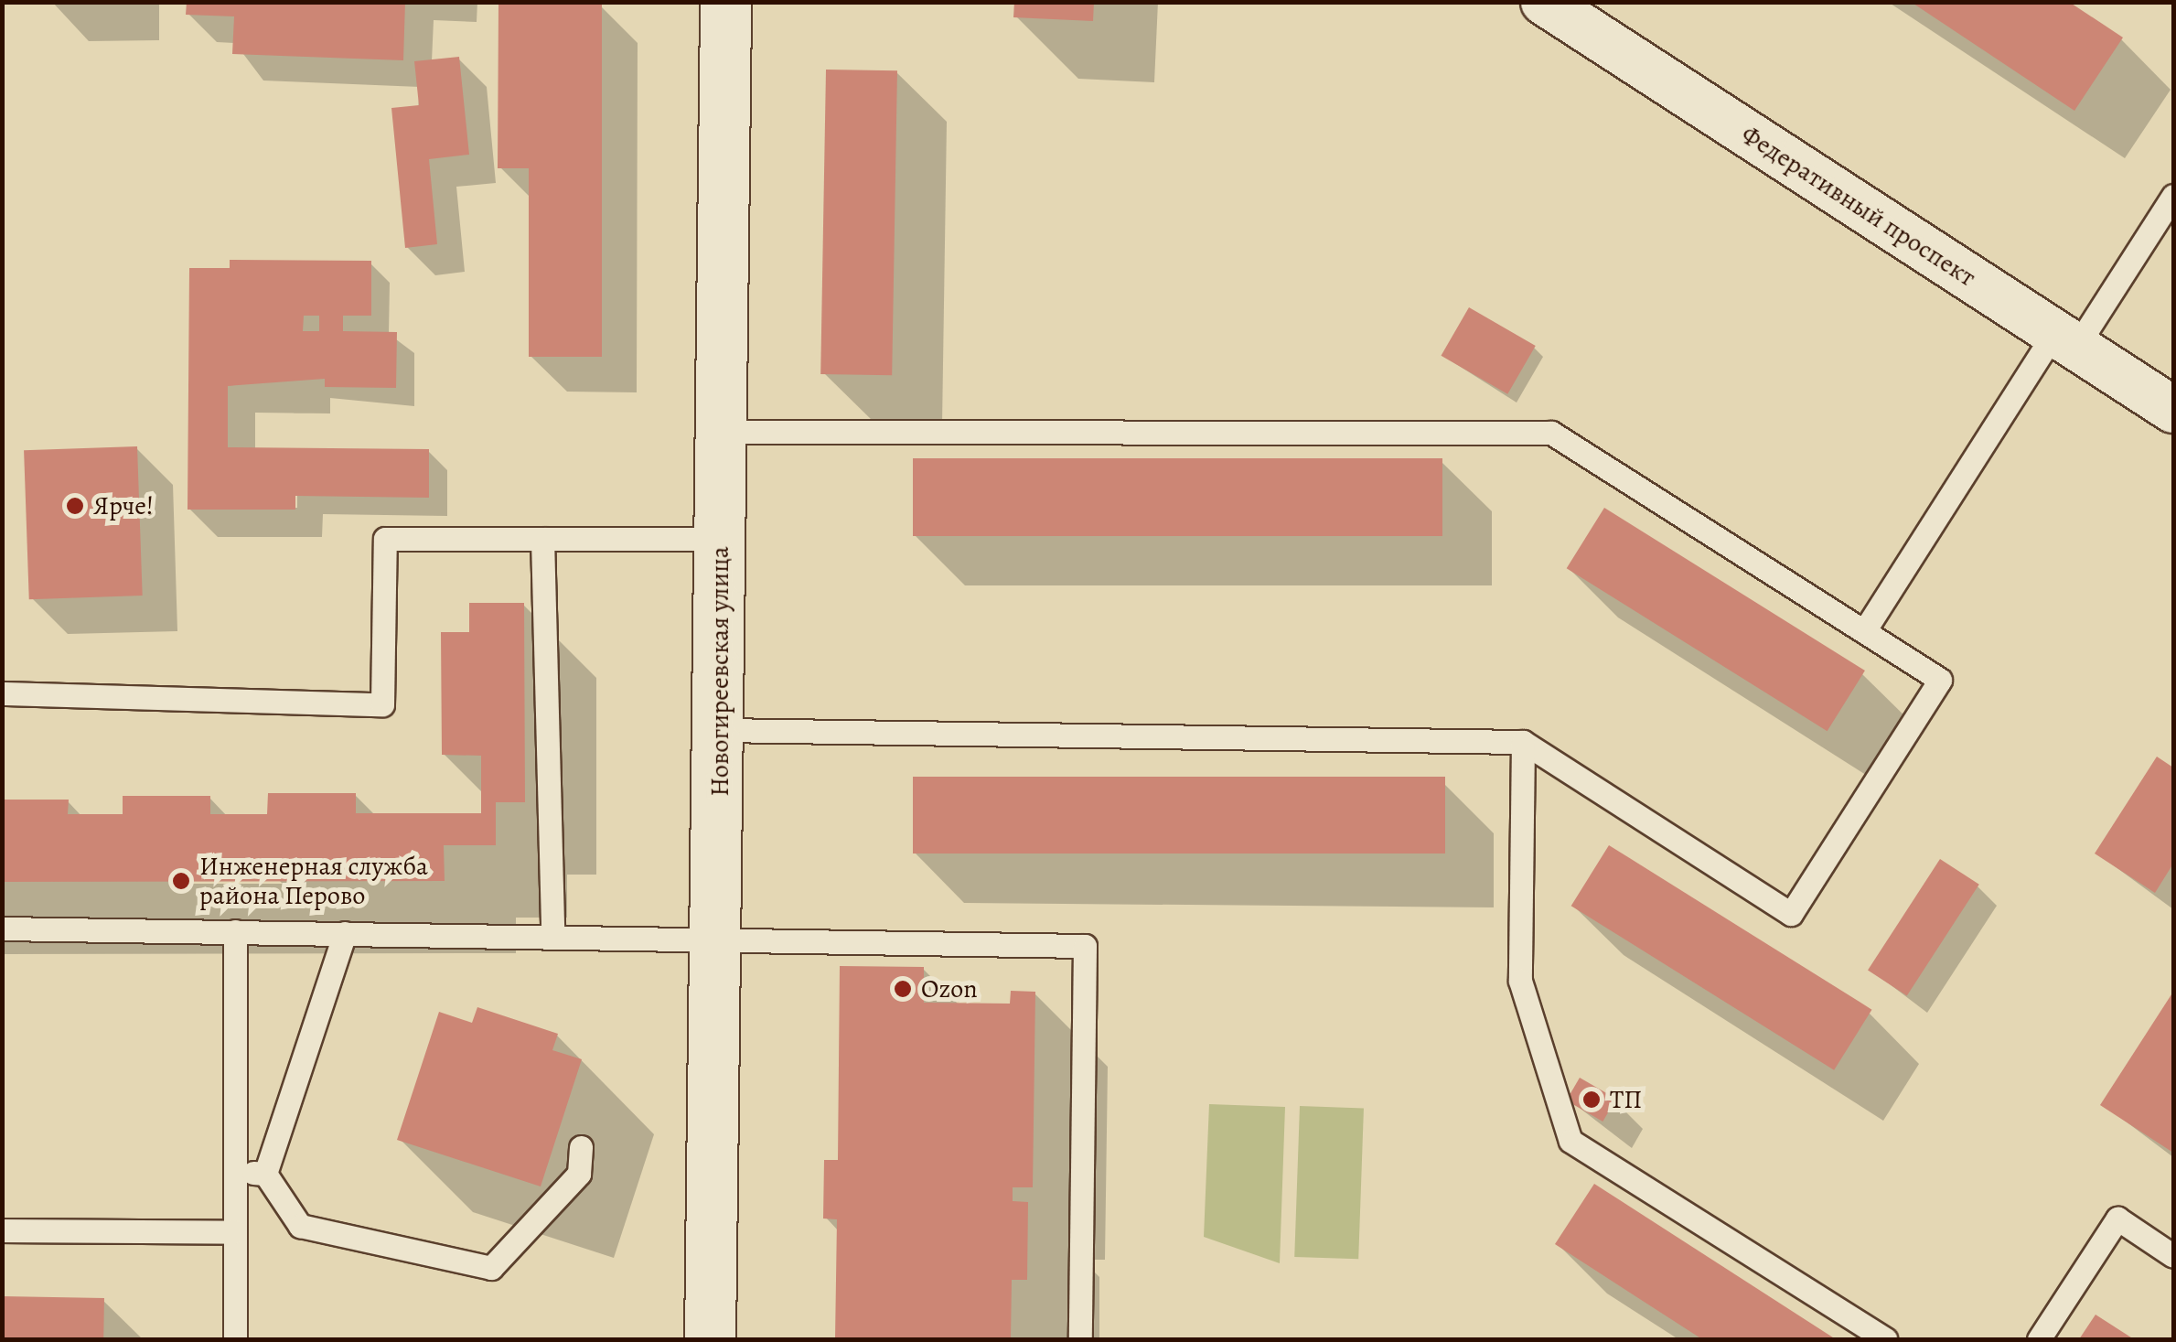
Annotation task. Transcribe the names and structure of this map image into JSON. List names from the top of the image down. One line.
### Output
{"streets":{"main road":["Новогиреевская улица"],"street":["Федеративный проспект"]},"places":["Ярче!","Инженерная служба района Перово","Ozon","ТП"]}
